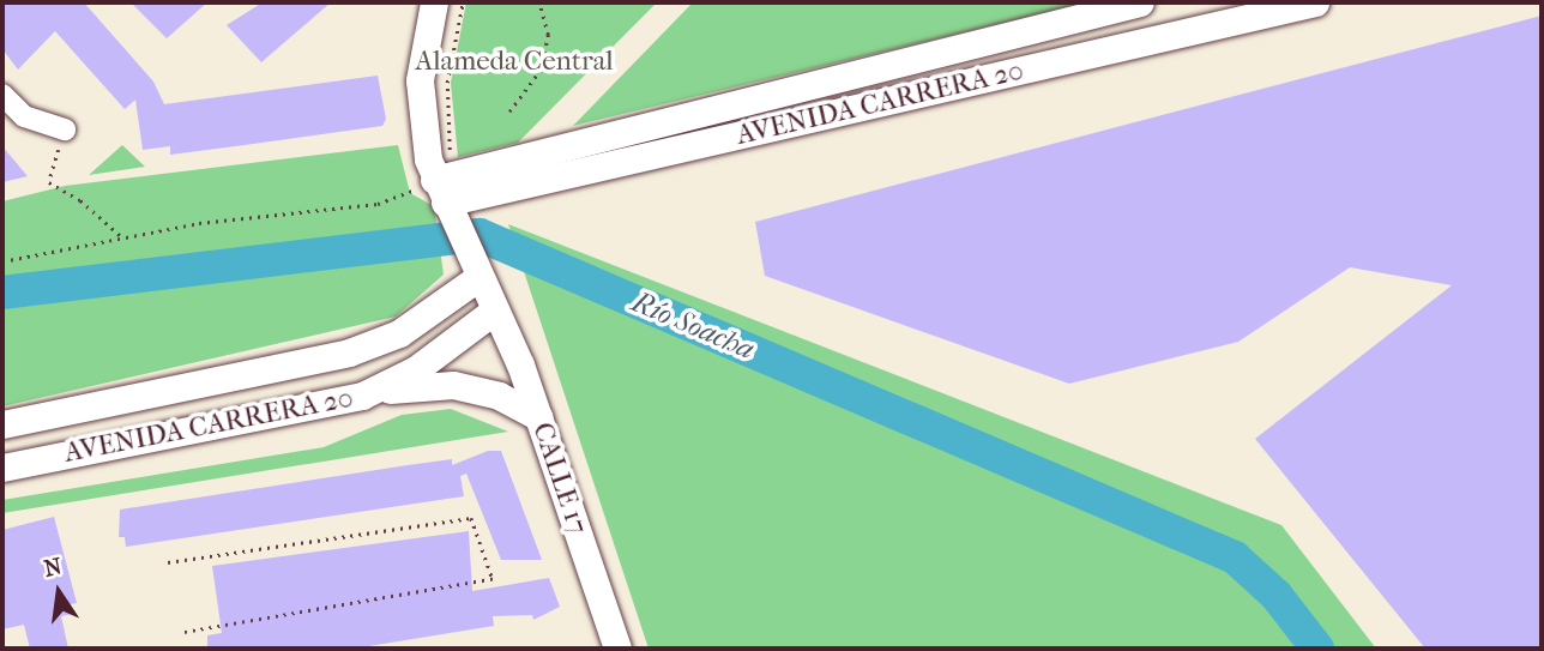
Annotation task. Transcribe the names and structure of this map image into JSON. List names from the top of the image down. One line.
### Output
{"streets":{"street":["AVENIDA CARRERA 20","CALLE 17"]},"crossings":[["AVENIDA CARRERA 20","CALLE 17"]],"water":["Río Soacha"],"parks":["Alameda Central"],"north":"top"}
